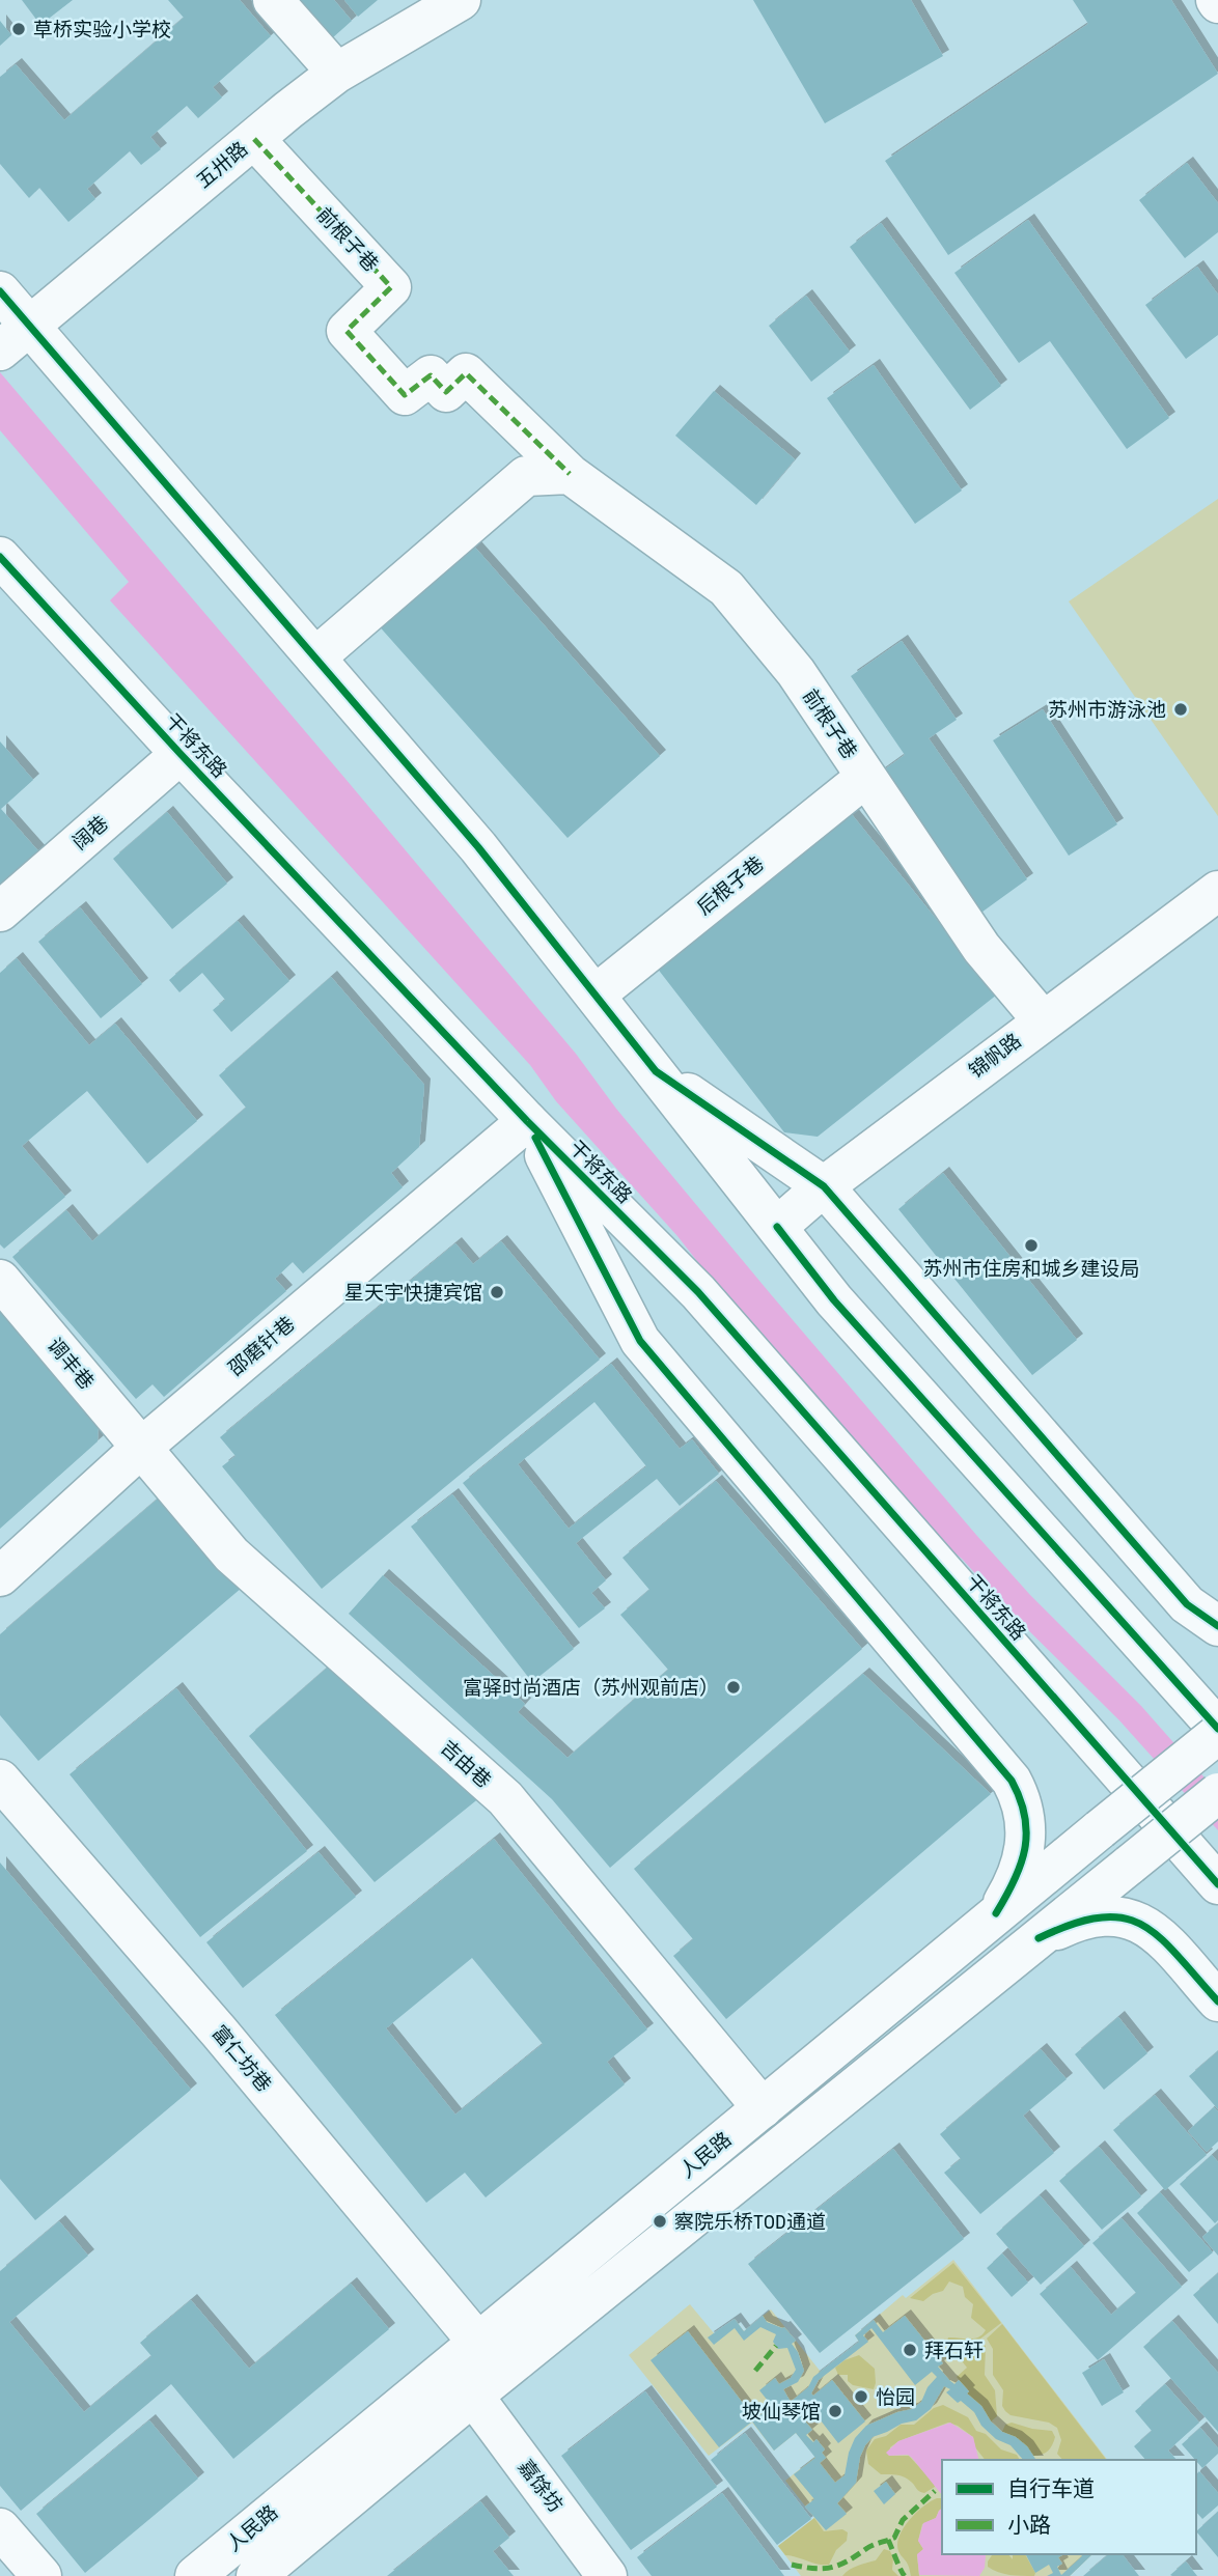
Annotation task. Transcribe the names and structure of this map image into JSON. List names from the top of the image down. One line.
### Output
{"streets":{"main road":["五卅路","前根子巷","干将东路","阔巷","后根子巷","锦帆路","邵磨针巷","调丰巷","吉由巷","富仁坊巷","人民路","嘉馀坊"]},"crossings":[["五卅路","前根子巷"],["前根子巷","后根子巷"],["前根子巷","锦帆路"],["干将东路","阔巷"],["干将东路","邵磨针巷"],["邵磨针巷","调丰巷"],["邵磨针巷","吉由巷"],["调丰巷","吉由巷"],["吉由巷","人民路"],["富仁坊巷","人民路"],["人民路","嘉馀坊"]],"places":["草桥实验小学校","苏州市游泳池","苏州市住房和城乡建设局","星天宇快捷宾馆","富驿时尚酒店（苏州观前店）","察院乐桥TOD通道","拜石轩","怡园","坡仙琴馆"],"legend":["自行车道","小路"]}
